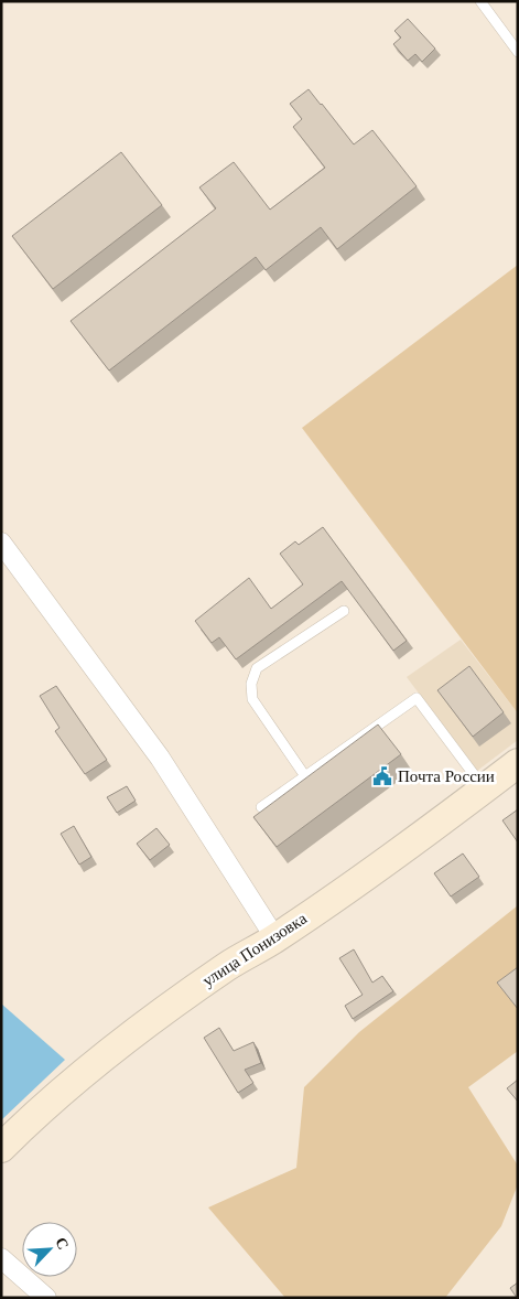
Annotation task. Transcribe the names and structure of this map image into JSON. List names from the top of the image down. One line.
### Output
{"streets":{"main road":["улица Понизовка"]},"places":{"public building":["Почта России"]},"north":"top right"}
